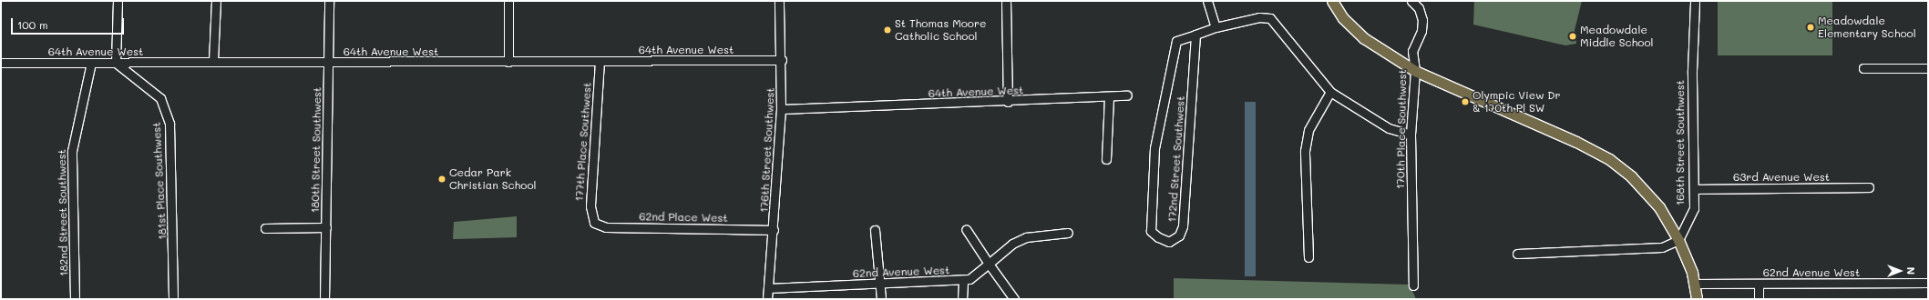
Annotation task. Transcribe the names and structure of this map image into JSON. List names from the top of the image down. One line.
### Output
{"streets":{"street":["64th Avenue West","170th Place Southwest","177th Place Southwest","168th Street Southwest","180th Street Southwest","176th Street Southwest","172nd Street Southwest","63rd Avenue West","181st Place Southwest","182nd Street Southwest","62nd Place West","62nd Avenue West"]},"crossings":[["64th Avenue West","177th Place Southwest"],["64th Avenue West","180th Street Southwest"],["64th Avenue West","176th Street Southwest"],["64th Avenue West","181st Place Southwest"],["64th Avenue West","182nd Street Southwest"],["177th Place Southwest","62nd Place West"],["168th Street Southwest","63rd Avenue West"],["176th Street Southwest","62nd Place West"],["176th Street Southwest","62nd Avenue West"]],"places":["Meadowdale Elementary School","St Thomas Moore Catholic School","Meadowdale Middle School","Olympic View Dr & 170th Pl SW","Cedar Park Christian School"],"scale_bar":"100 m","north":"right"}
